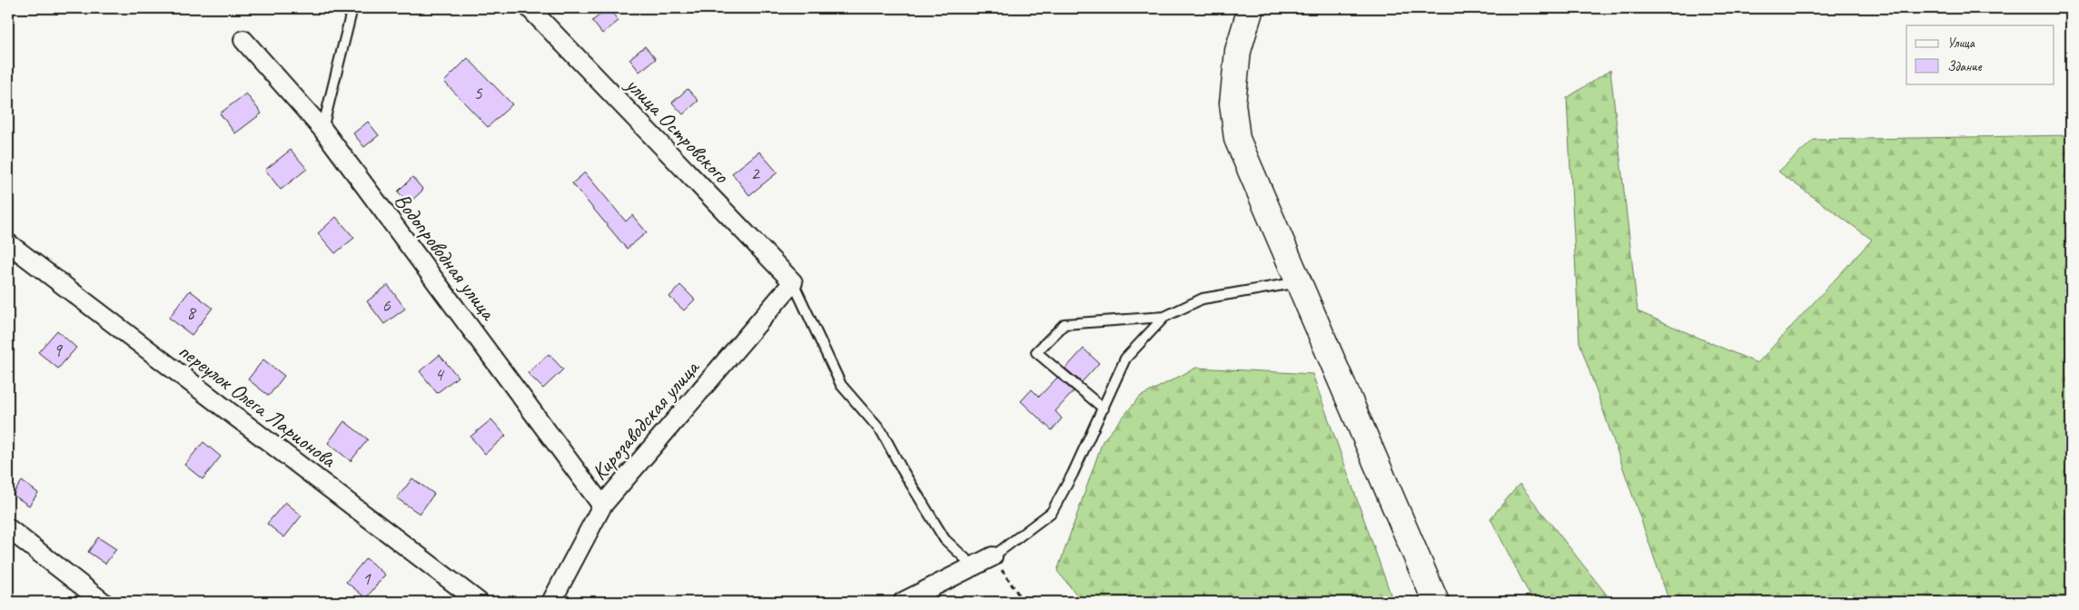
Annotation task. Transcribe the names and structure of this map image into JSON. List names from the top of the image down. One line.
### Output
{"streets":{"street":["улица Островского","Водопроводная улица","переулок Олега Ларионова","Кирозаводская улица"]},"crossings":[["улица Островского","Кирозаводская улица"],["Водопроводная улица","Кирозаводская улица"]],"house_numbers":["5","2","6","8","9","4","1"],"legend":["Улица","Здание"]}
